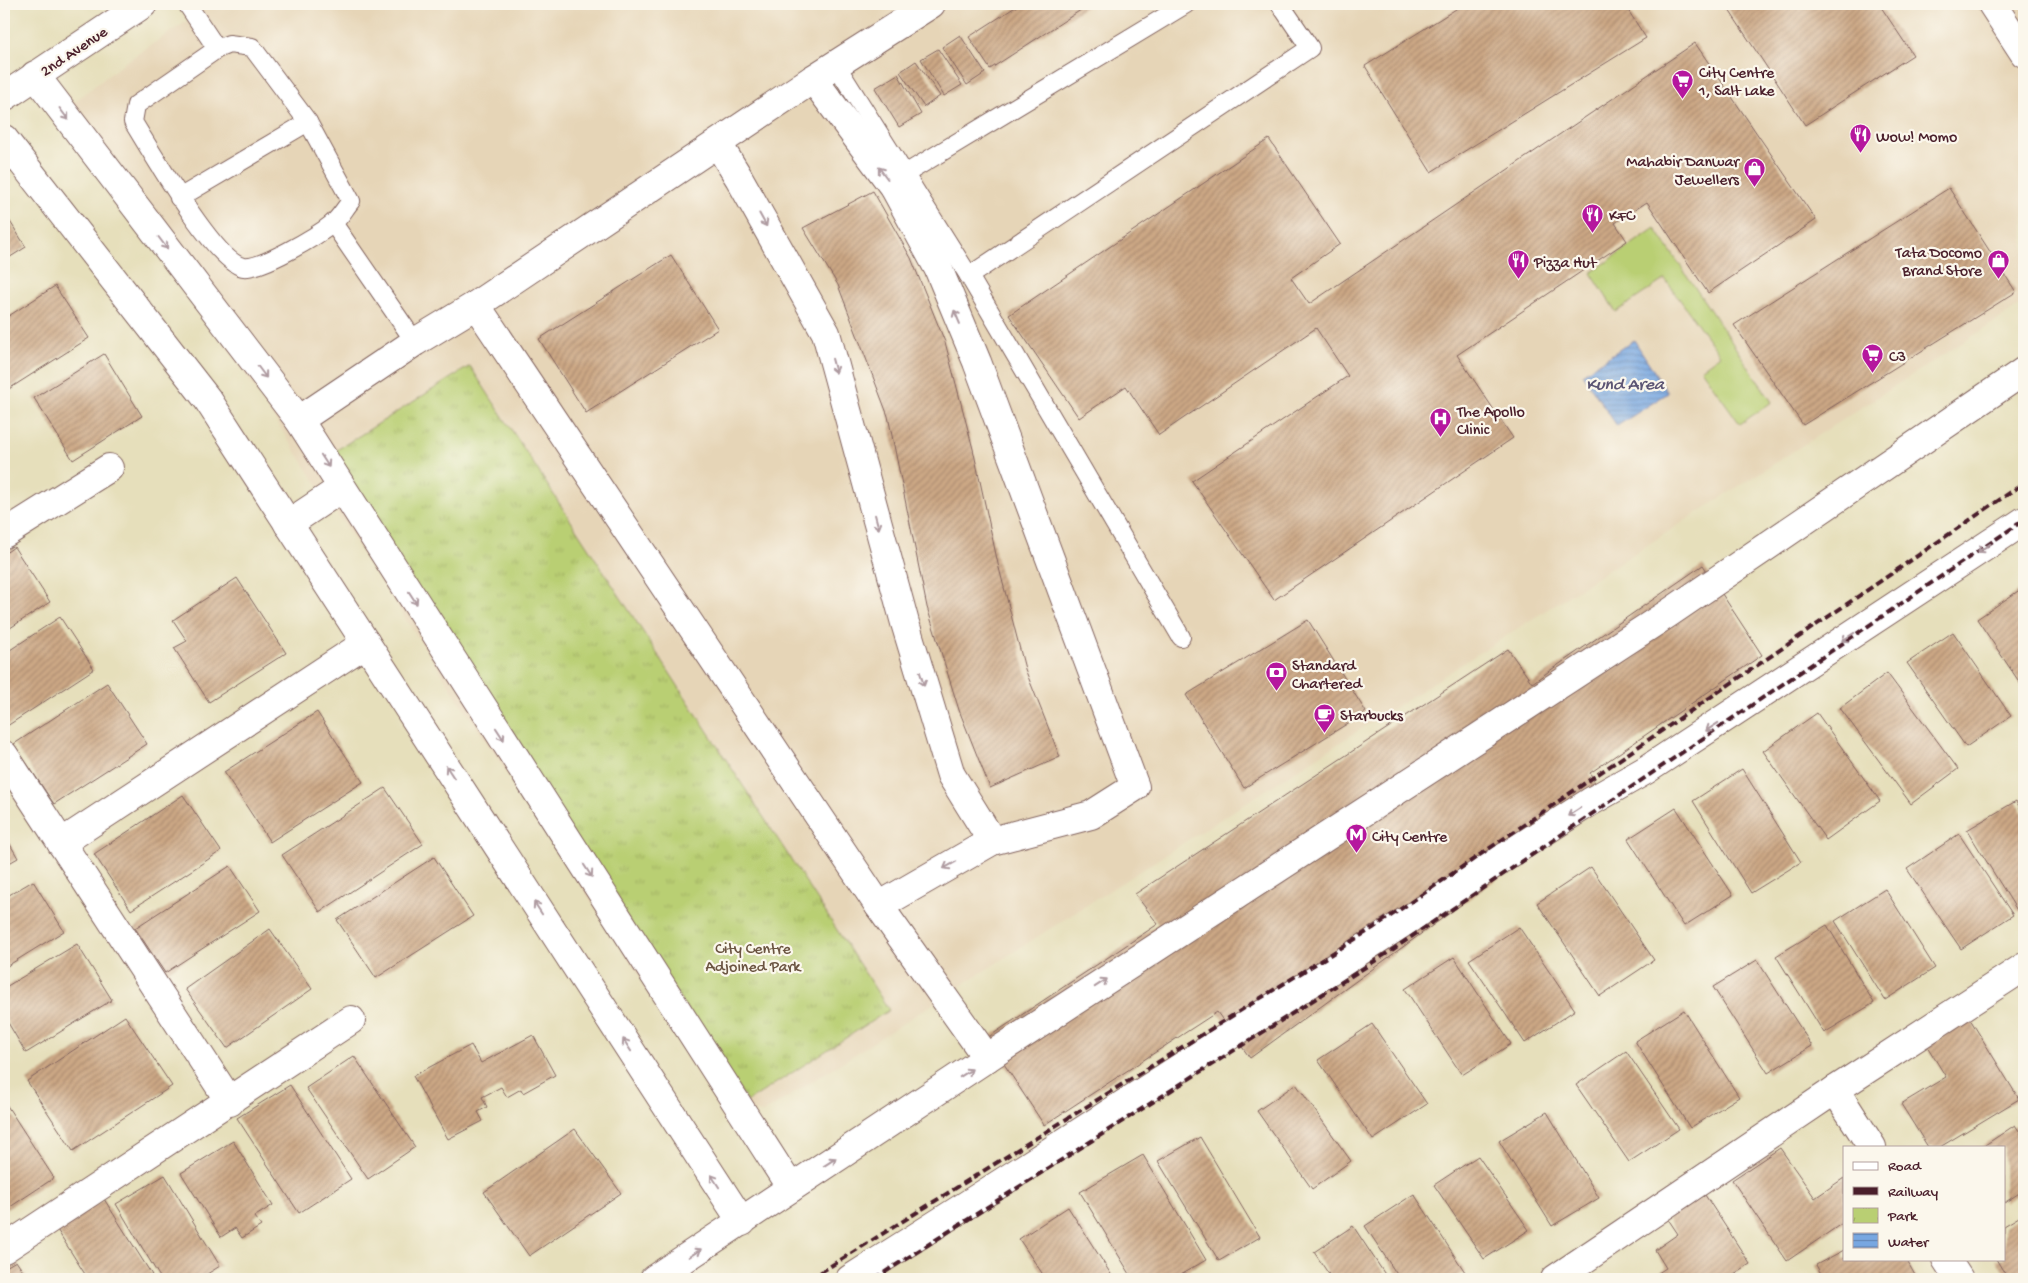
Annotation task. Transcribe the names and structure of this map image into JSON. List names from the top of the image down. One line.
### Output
{"streets":{"street":["2nd Avenue"]},"water":["Kund Area"],"parks":["City Centre Adjoined Park"],"places":{"supermarket":["City Centre 1, Salt Lake","C3"],"restaurant":["Wow! Momo","KFC","Pizza Hut"],"shop":["Mahabir Danwar Jewellers","Tata Docomo Brand Store"],"hospital":["The Apollo Clinic"],"bank":["Standard Chartered"],"cafe":["Starbucks"],"metro station":["City Centre"]},"legend":["Road","Railway","Park","Water"]}
